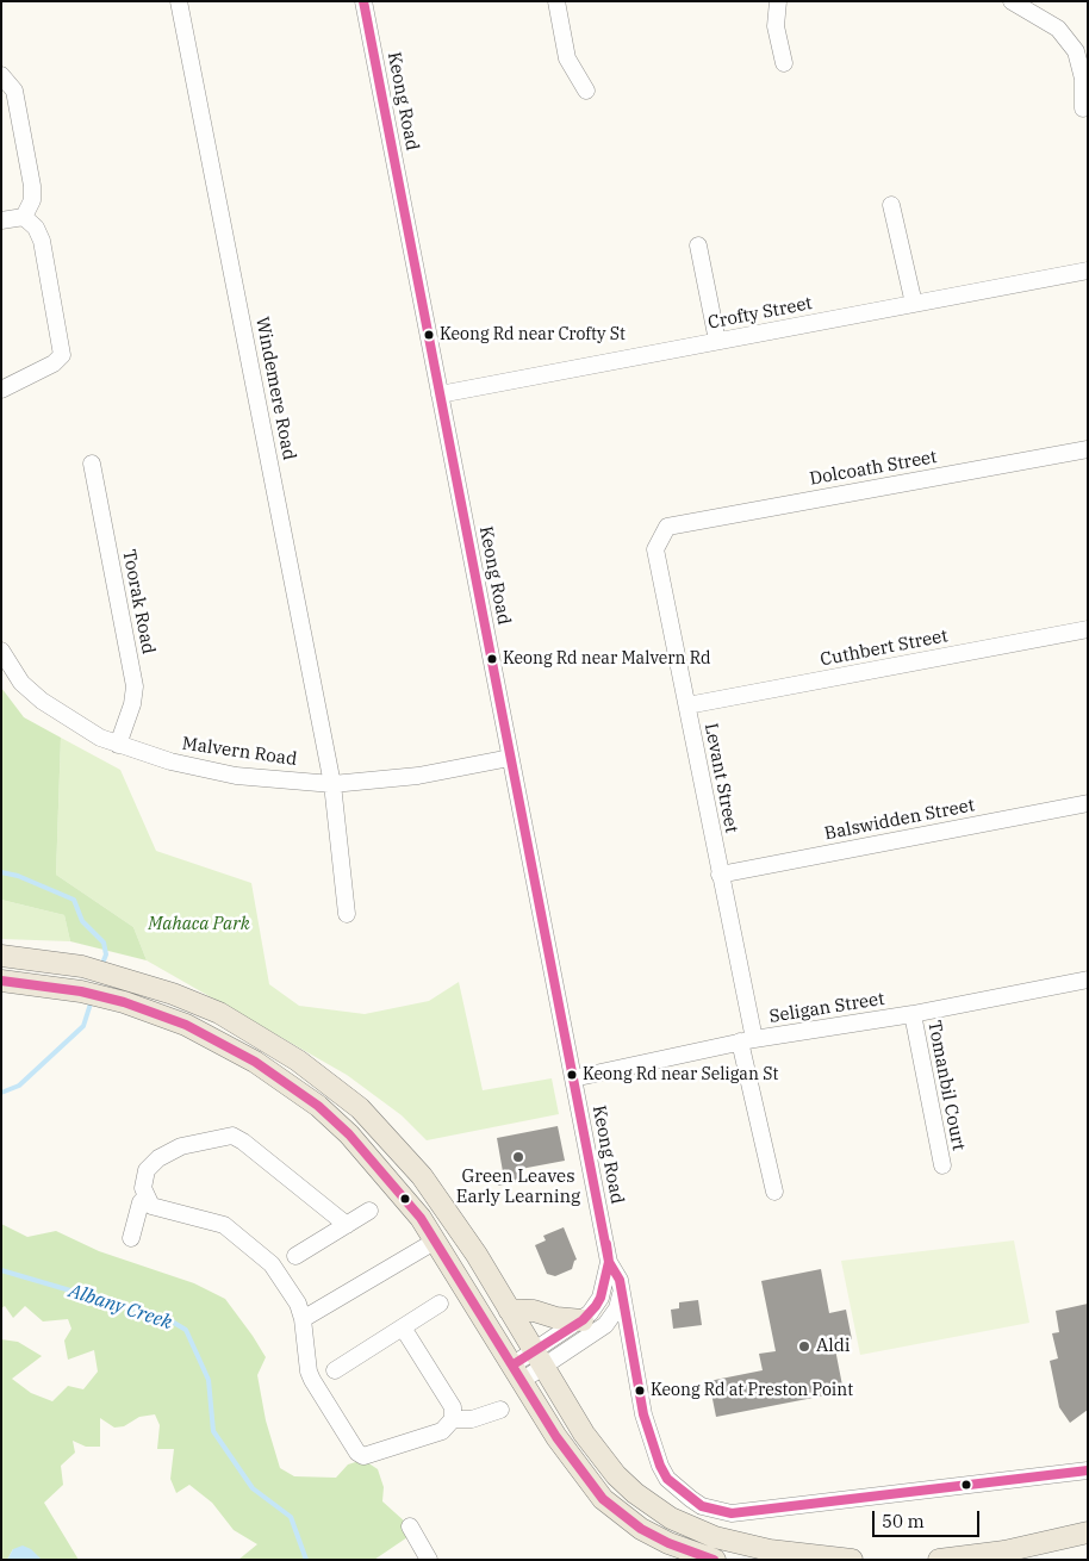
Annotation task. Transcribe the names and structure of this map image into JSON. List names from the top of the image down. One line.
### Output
{"streets":{"street":["Keong Road","Crofty Street","Windemere Road","Dolcoath Street","Toorak Road","Cuthbert Street","Malvern Road","Levant Street","Balswidden Street","Seligan Street","Tomanbil Court"]},"crossings":[["Keong Road","Crofty Street"],["Keong Road","Malvern Road"],["Keong Road","Seligan Street"],["Windemere Road","Malvern Road"],["Dolcoath Street","Levant Street"],["Toorak Road","Malvern Road"],["Cuthbert Street","Levant Street"],["Levant Street","Balswidden Street"],["Levant Street","Seligan Street"],["Seligan Street","Tomanbil Court"]],"water":["Albany Creek"],"parks":["Mahaca Park"],"places":["Keong Rd near Crofty St","Keong Rd near Malvern Rd","Keong Rd near Seligan St","Green Leaves Early Learning","Aldi","Keong Rd at Preston Point"],"scale_bar":"50 m"}
